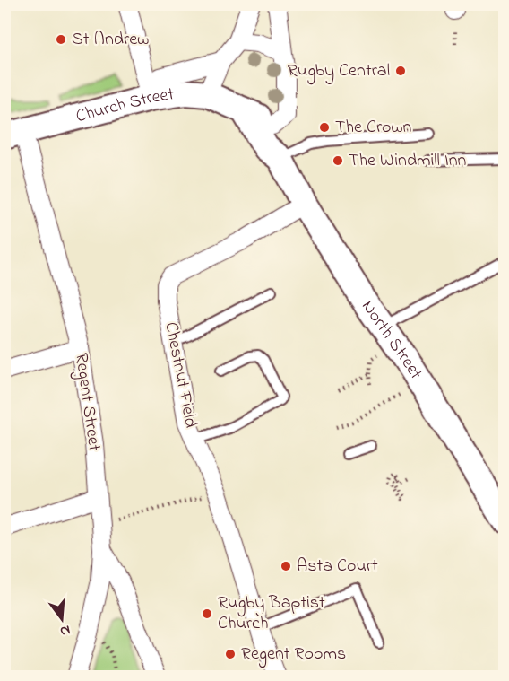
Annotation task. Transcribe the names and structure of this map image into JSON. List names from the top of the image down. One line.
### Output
{"streets":{"main road":["Church Street","North Street"],"street":["Chestnut Field","Regent Street"]},"crossings":[["Church Street","Regent Street"],["North Street","Chestnut Field"]],"places":["St Andrew","Rugby Central","The Crown","The Windmill Inn","Asta Court","Rugby Baptist Church","Regent Rooms"],"north":"bottom"}
